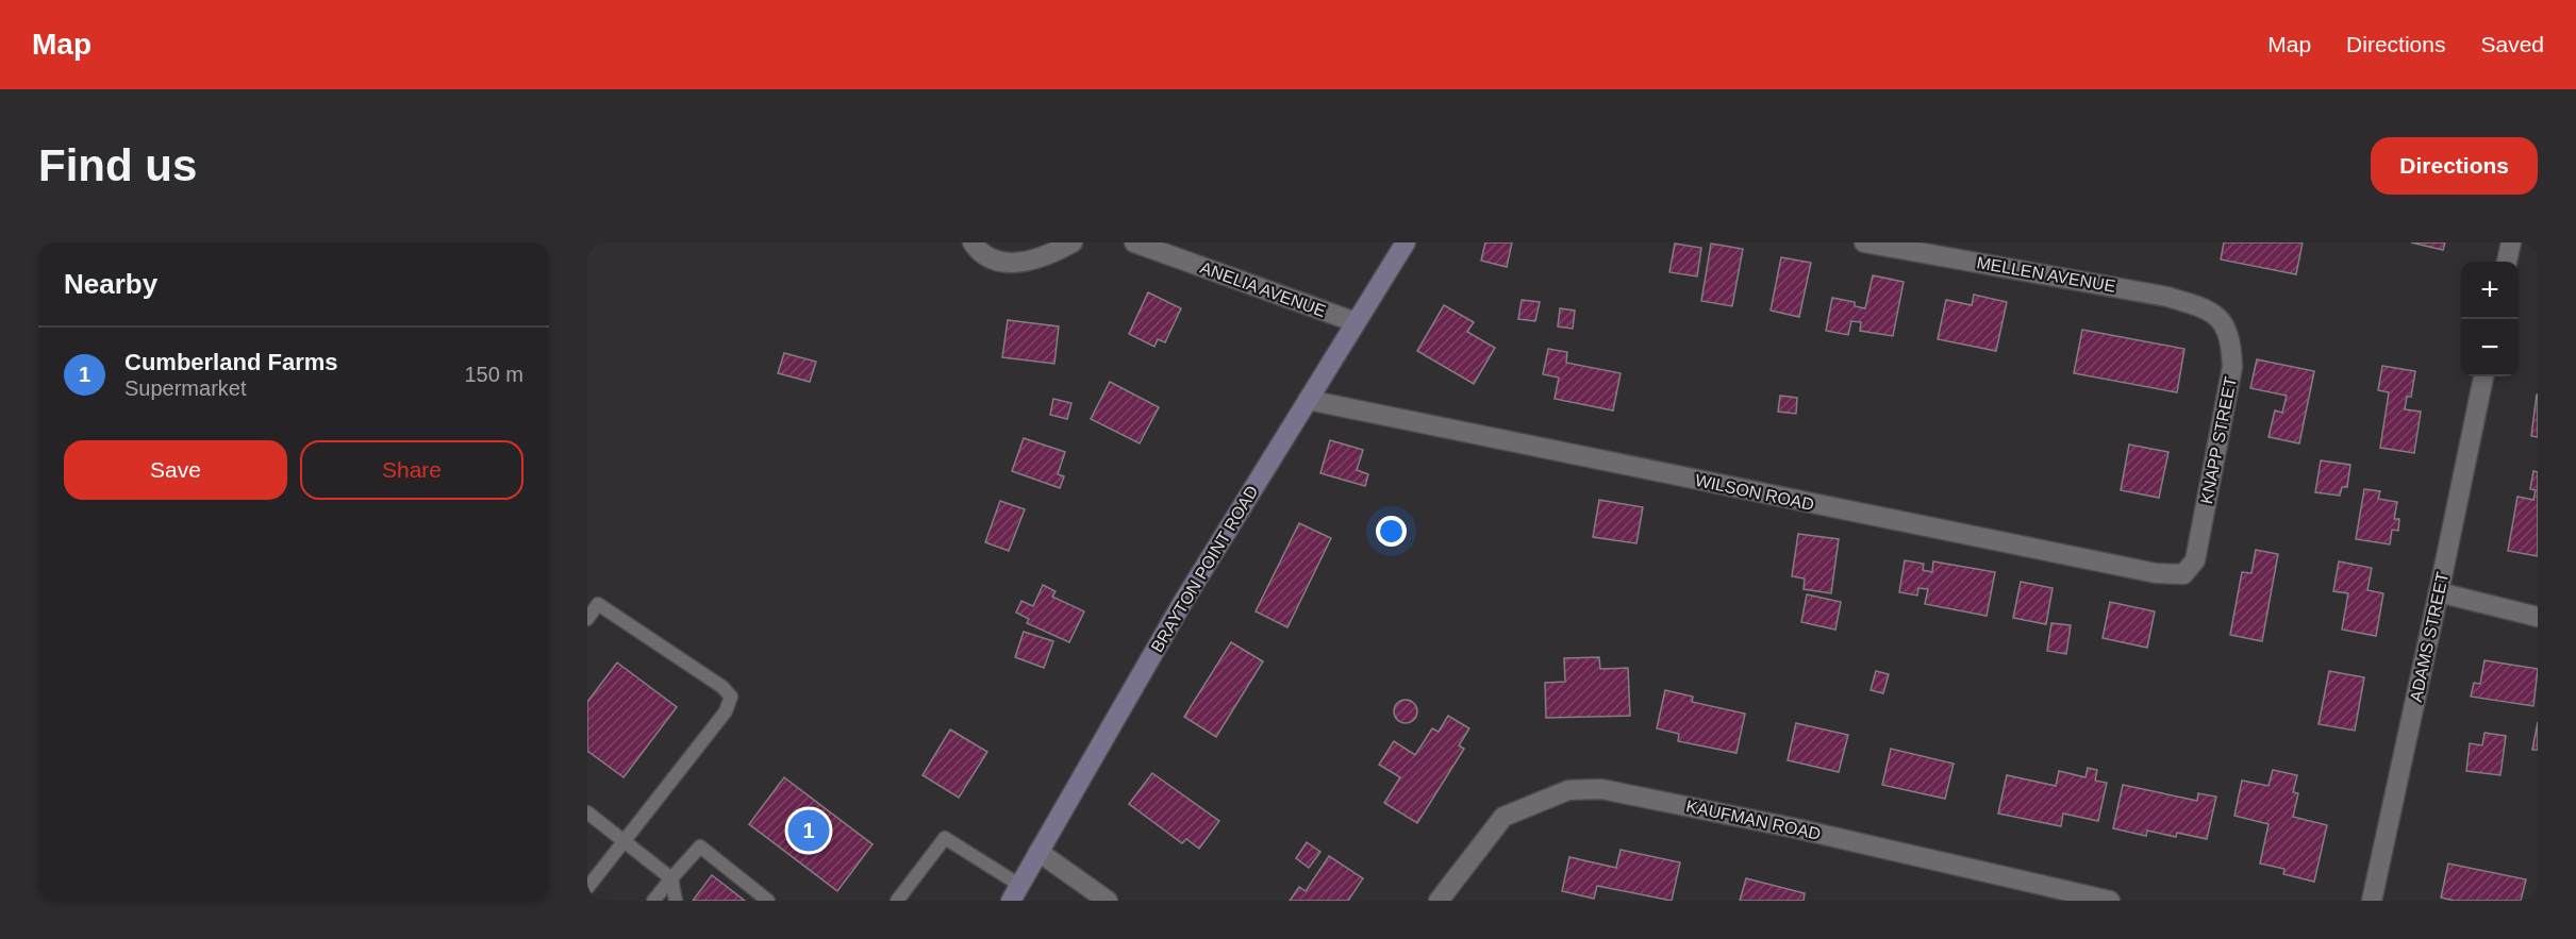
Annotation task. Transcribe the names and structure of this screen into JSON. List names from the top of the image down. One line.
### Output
{"streets":{"street":["MELLEN AVENUE","ANELIA AVENUE","KNAPP STREET","WILSON ROAD","BRAYTON POINT ROAD","ADAMS STREET","KAUFMAN ROAD"]},"crossings":[["MELLEN AVENUE","KNAPP STREET"],["ANELIA AVENUE","BRAYTON POINT ROAD"],["KNAPP STREET","WILSON ROAD"],["WILSON ROAD","BRAYTON POINT ROAD"]],"page":{"header":"Map","nav":["Map","Directions","Saved"],"buttons":["Directions",["Save","Share"]],"title":"Find us","heading":"Nearby","map_buttons":["+","−"],"list":[{"mark":"1","name":"Cumberland Farms","note":"Supermarket","value":"150 m"}],"pins":"1"}}
